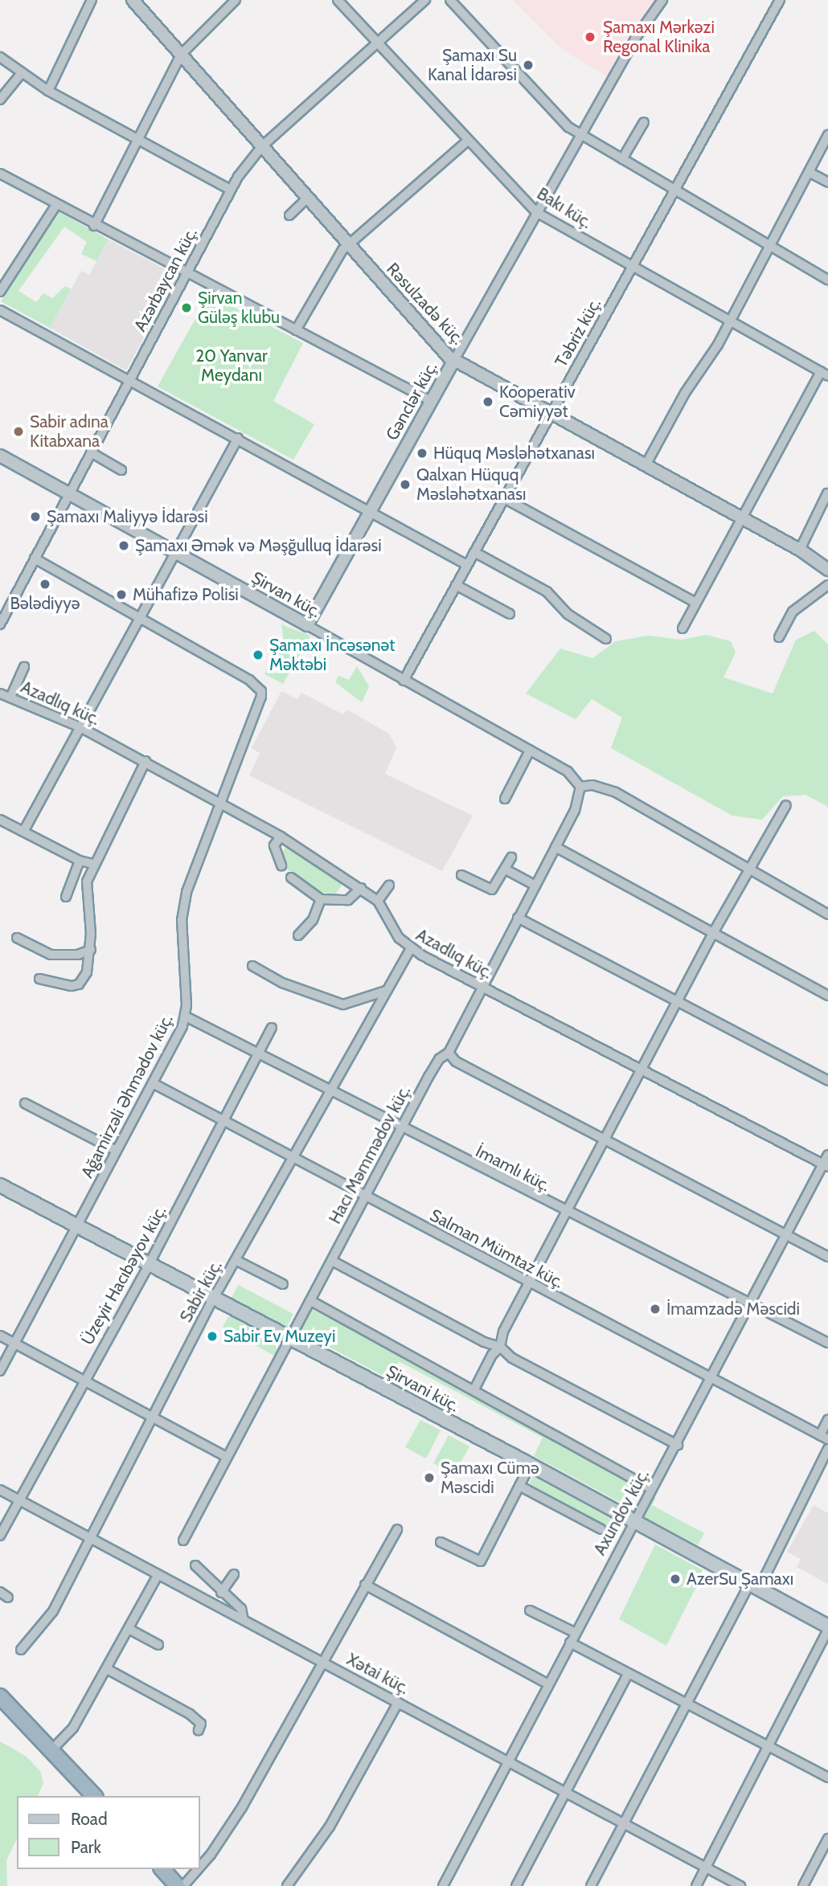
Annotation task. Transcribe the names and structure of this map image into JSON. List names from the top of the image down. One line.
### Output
{"streets":{"main road":["Şirvani küç."],"street":["Bakı küç.","Azərbaycan küç.","Rəsulzadə küç.","Təbriz küç.","Gənclər küç.","Şirvan küç.","Azadlıq küç.","Ağamirzəli Əhmədov küç.","Hacı Məmmədov küç.","İmamlı küç.","Salman Mümtaz küç.","Üzeyir Hacıbəyov küç.","Sabir küç.","Axundov küç.","Xətai küç."]},"crossings":[["Bakı küç.","Azərbaycan küç."],["Bakı küç.","Təbriz küç."],["Bakı küç.","Gənclər küç."],["Azərbaycan küç.","Rəsulzadə küç."],["Azərbaycan küç.","Şirvan küç."],["Rəsulzadə küç.","Təbriz küç."],["Rəsulzadə küç.","Gənclər küç."],["Təbriz küç.","Şirvan küç."],["Gənclər küç.","Şirvan küç."],["Şirvan küç.","Hacı Məmmədov küç."],["Azadlıq küç.","Ağamirzəli Əhmədov küç."],["Azadlıq küç.","Hacı Məmmədov küç."],["Azadlıq küç.","Sabir küç."],["Azadlıq küç.","Axundov küç."],["Ağamirzəli Əhmədov küç.","İmamlı küç."],["Ağamirzəli Əhmədov küç.","Salman Mümtaz küç."],["Ağamirzəli Əhmədov küç.","Şirvani küç."],["Hacı Məmmədov küç.","İmamlı küç."],["Hacı Məmmədov küç.","Salman Mümtaz küç."],["Hacı Məmmədov küç.","Şirvani küç."],["İmamlı küç.","Üzeyir Hacıbəyov küç."],["İmamlı küç.","Sabir küç."],["İmamlı küç.","Axundov küç."],["Salman Mümtaz küç.","Üzeyir Hacıbəyov küç."],["Salman Mümtaz küç.","Sabir küç."],["Salman Mümtaz küç.","Axundov küç."],["Üzeyir Hacıbəyov küç.","Şirvani küç."],["Üzeyir Hacıbəyov küç.","Xətai küç."],["Sabir küç.","Şirvani küç."],["Sabir küç.","Xətai küç."],["Şirvani küç.","Axundov küç."],["Axundov küç.","Xətai küç."]],"parks":["20 Yanvar Meydanı"],"places":["Şamaxı Mərkəzi Regonal Klinika","Şamaxı Su Kanal İdarəsi","Şirvan Güləş klubu","Kooperativ Cəmiyyət","Sabir adına Kitabxana","Hüquq Məsləhətxanası","Qalxan Hüquq Məsləhətxanası","Şamaxı Maliyyə İdarəsi","Şamaxı Əmək və Məşğulluq İdarəsi","Bələdiyyə","Mühafizə Polisi","Şamaxı İncəsənət Məktəbi","İmamzadə Məscidi","Sabir Ev Muzeyi","Şamaxı Cümə Məscidi","AzerSu Şamaxı"],"legend":["Road","Park"]}
